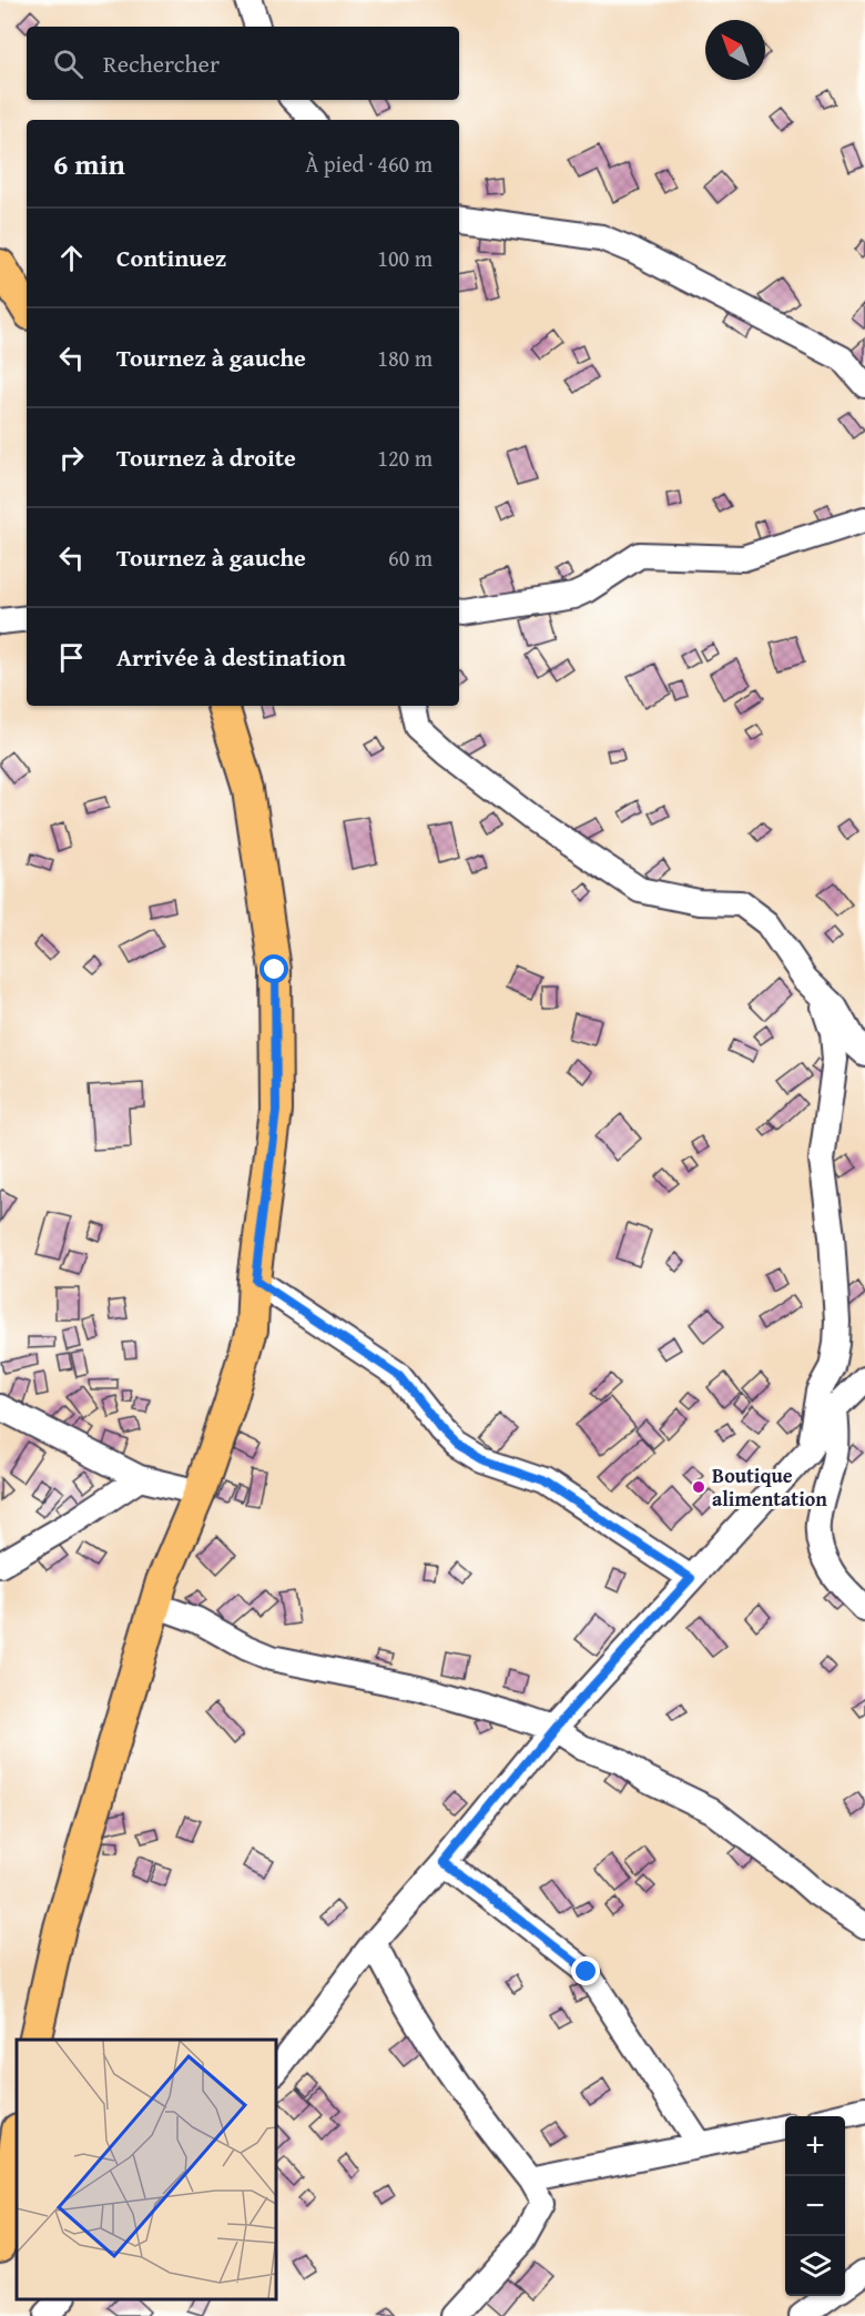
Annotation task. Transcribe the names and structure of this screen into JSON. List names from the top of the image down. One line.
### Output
{"places":["Boutique alimentation"],"north":"top left","page":{"search":"Rechercher","heading":["6 min","À pied · 460 m"],"list":[["Continuez","100 m"],["Tournez à gauche","180 m"],["Tournez à droite","120 m"],["Tournez à gauche","60 m"],"Arrivée à destination"],"map_buttons":["+","−"]}}
